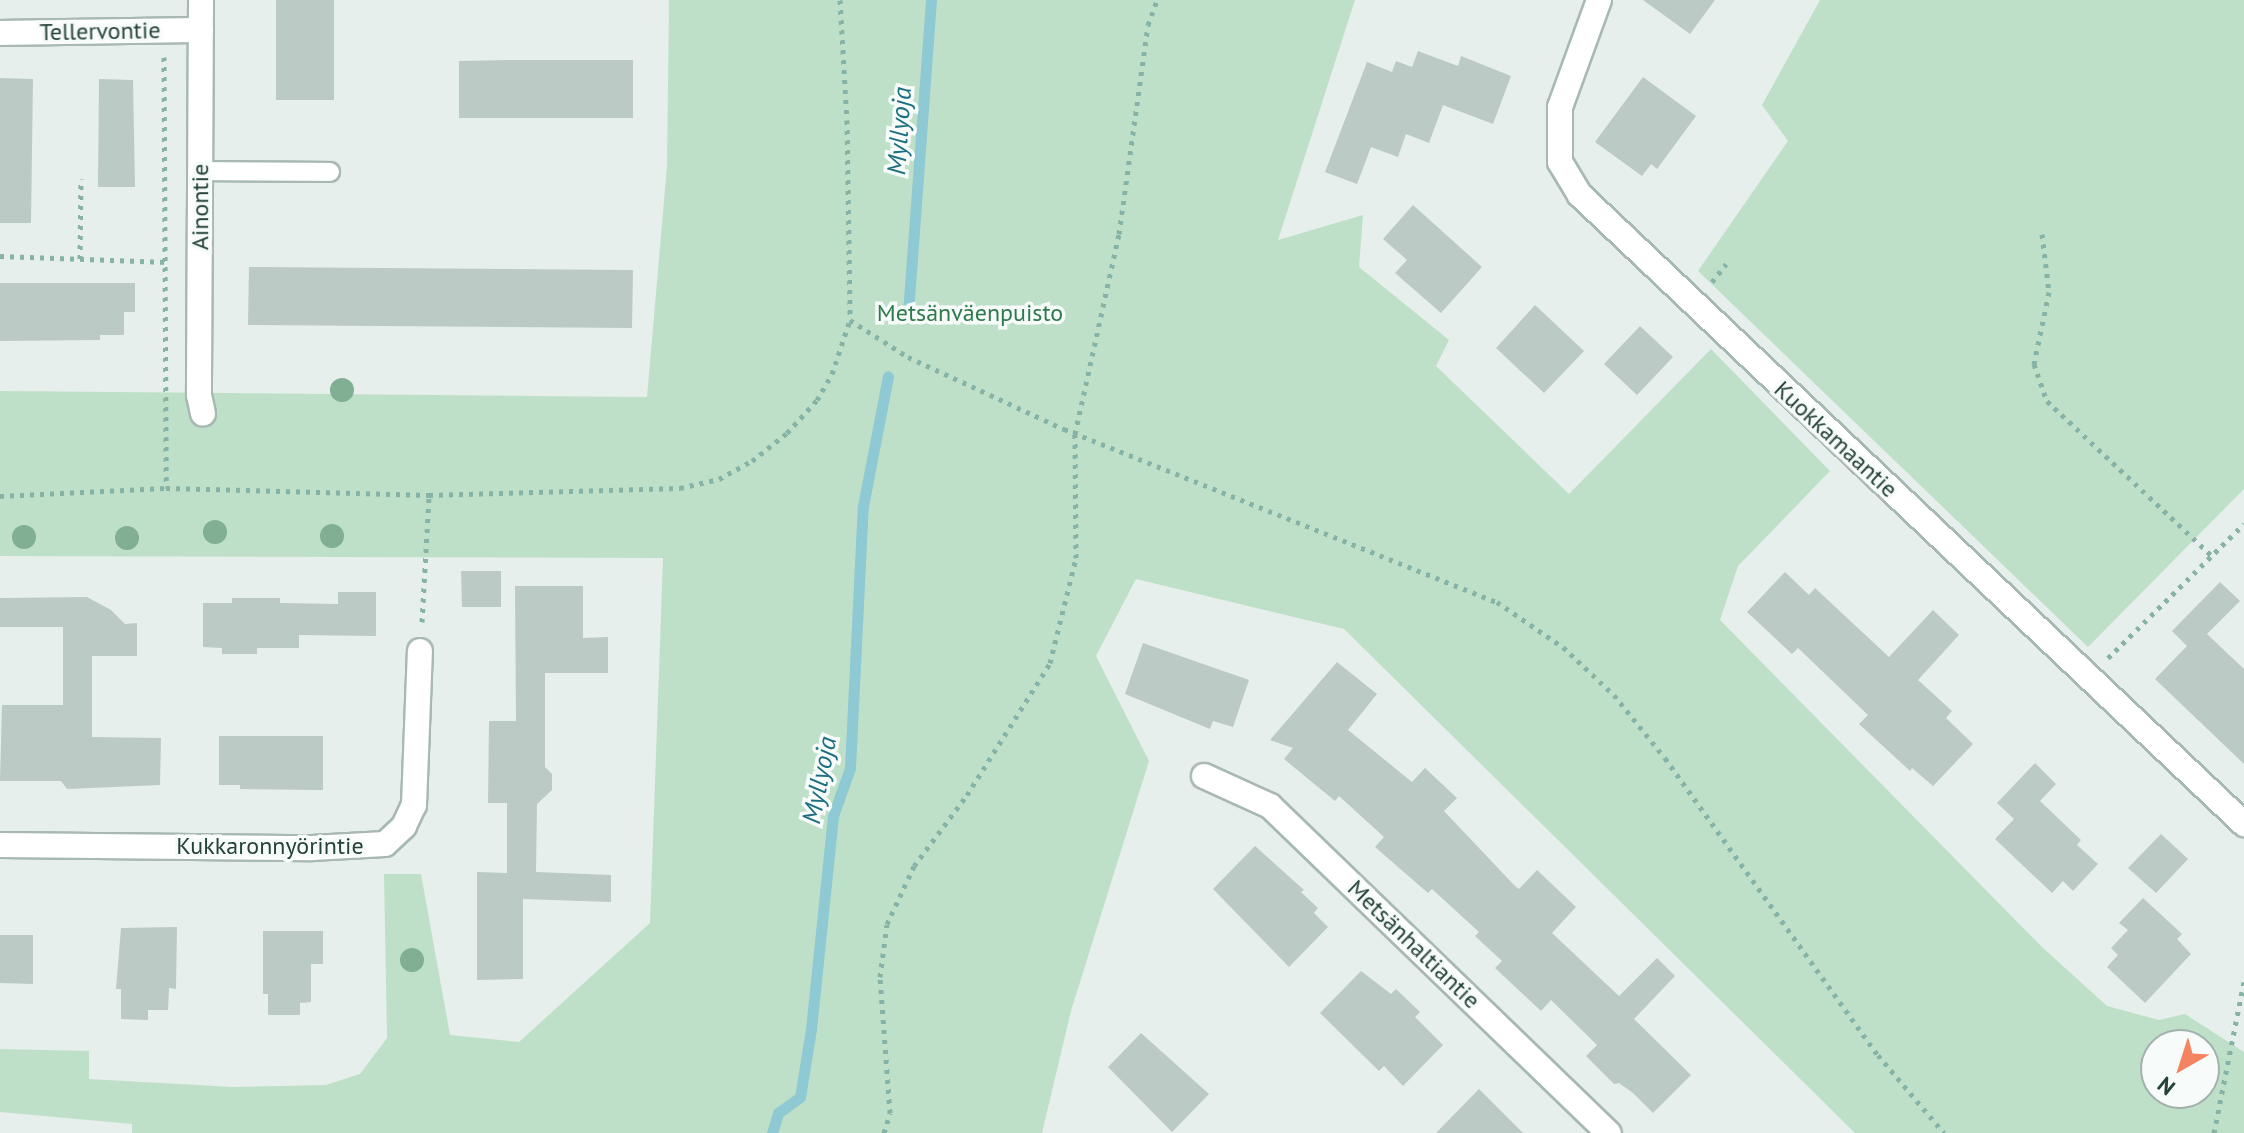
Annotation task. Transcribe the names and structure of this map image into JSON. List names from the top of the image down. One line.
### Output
{"streets":{"street":["Tellervontie","Ainontie","Kuokkamaantie","Kukkaronnyörintie","Metsänhaltiantie"]},"crossings":[["Tellervontie","Ainontie"]],"water":["Myllyoja"],"parks":["Metsänväenpuisto"],"north":"bottom left"}
